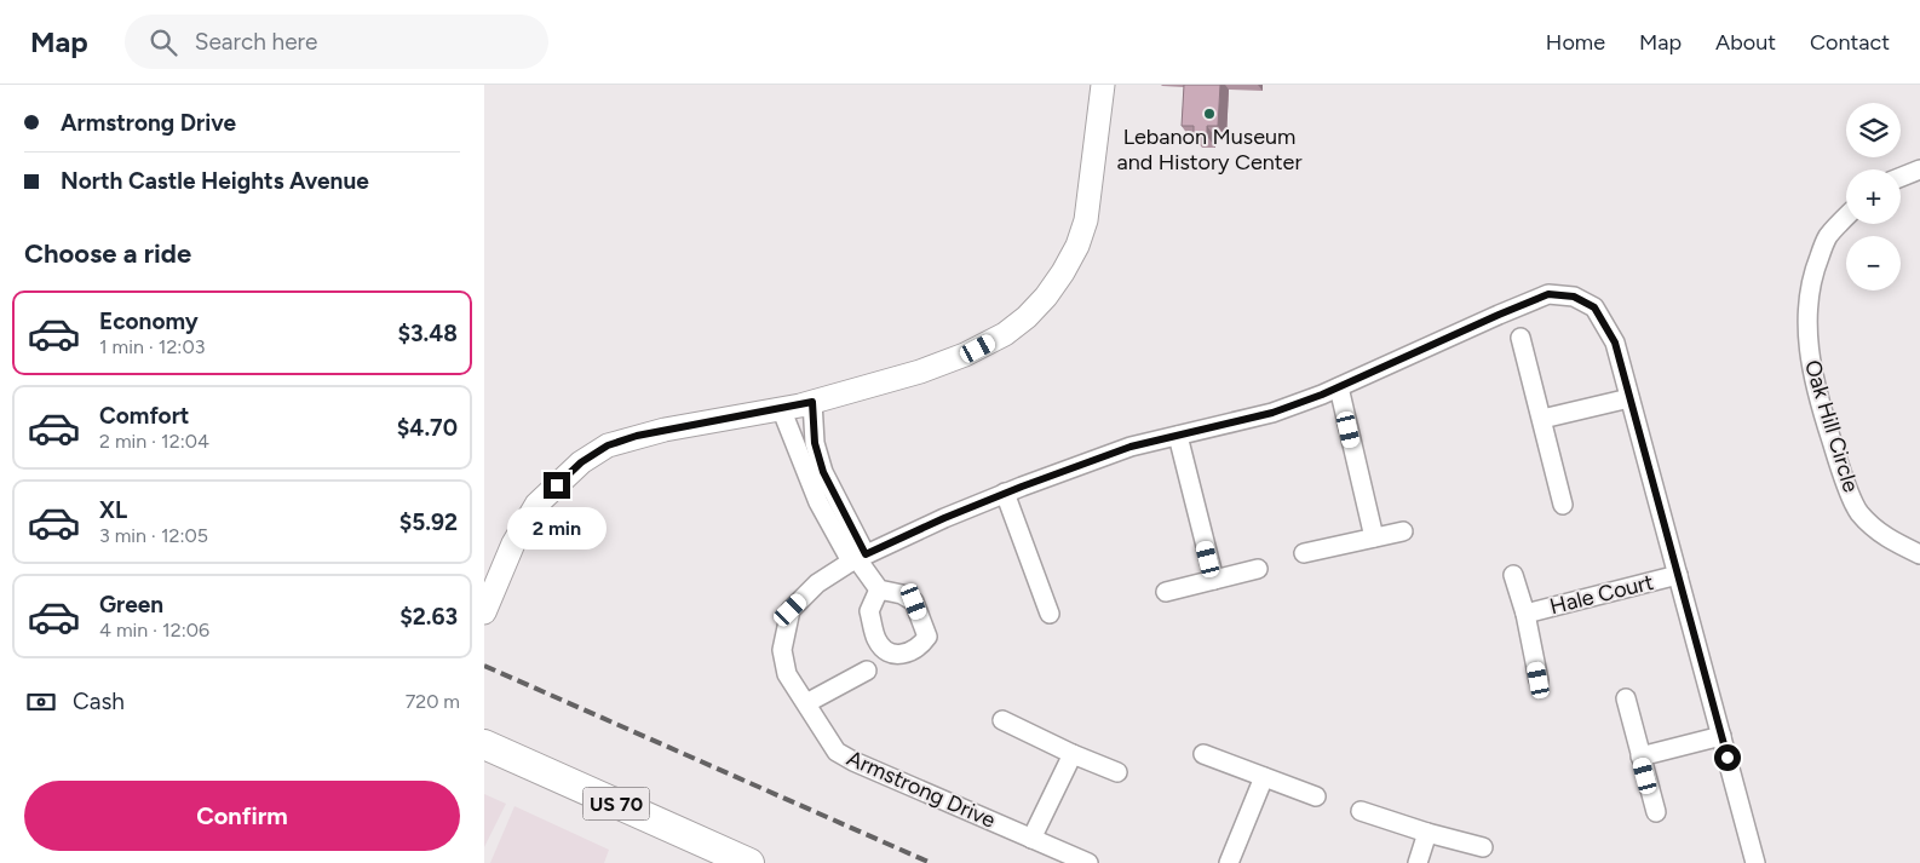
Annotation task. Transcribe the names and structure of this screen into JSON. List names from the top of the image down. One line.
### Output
{"streets":{"main road":["US 70"],"street":["Oak Hill Circle","Hale Court","Armstrong Drive"]},"crossings":[["Hale Court","Armstrong Drive"]],"places":["Lebanon Museum and History Center"],"page":{"header":"Map","search":"Search here","nav":["Home","Map","About","Contact"],"banner":["Armstrong Drive","North Castle Heights Avenue"],"map_buttons":["+","−"],"heading":"Choose a ride","list":[{"name":"Economy","note":"1 min · 12:03","value":"$3.48"},{"name":"Comfort","note":"2 min · 12:04","value":"$4.70"},{"name":"XL","note":"3 min · 12:05","value":"$5.92"},{"name":"Green","note":"4 min · 12:06","value":"$2.63"}],"bubble":"2 min","pay":["Cash","720 m"],"buttons":"Confirm"}}
